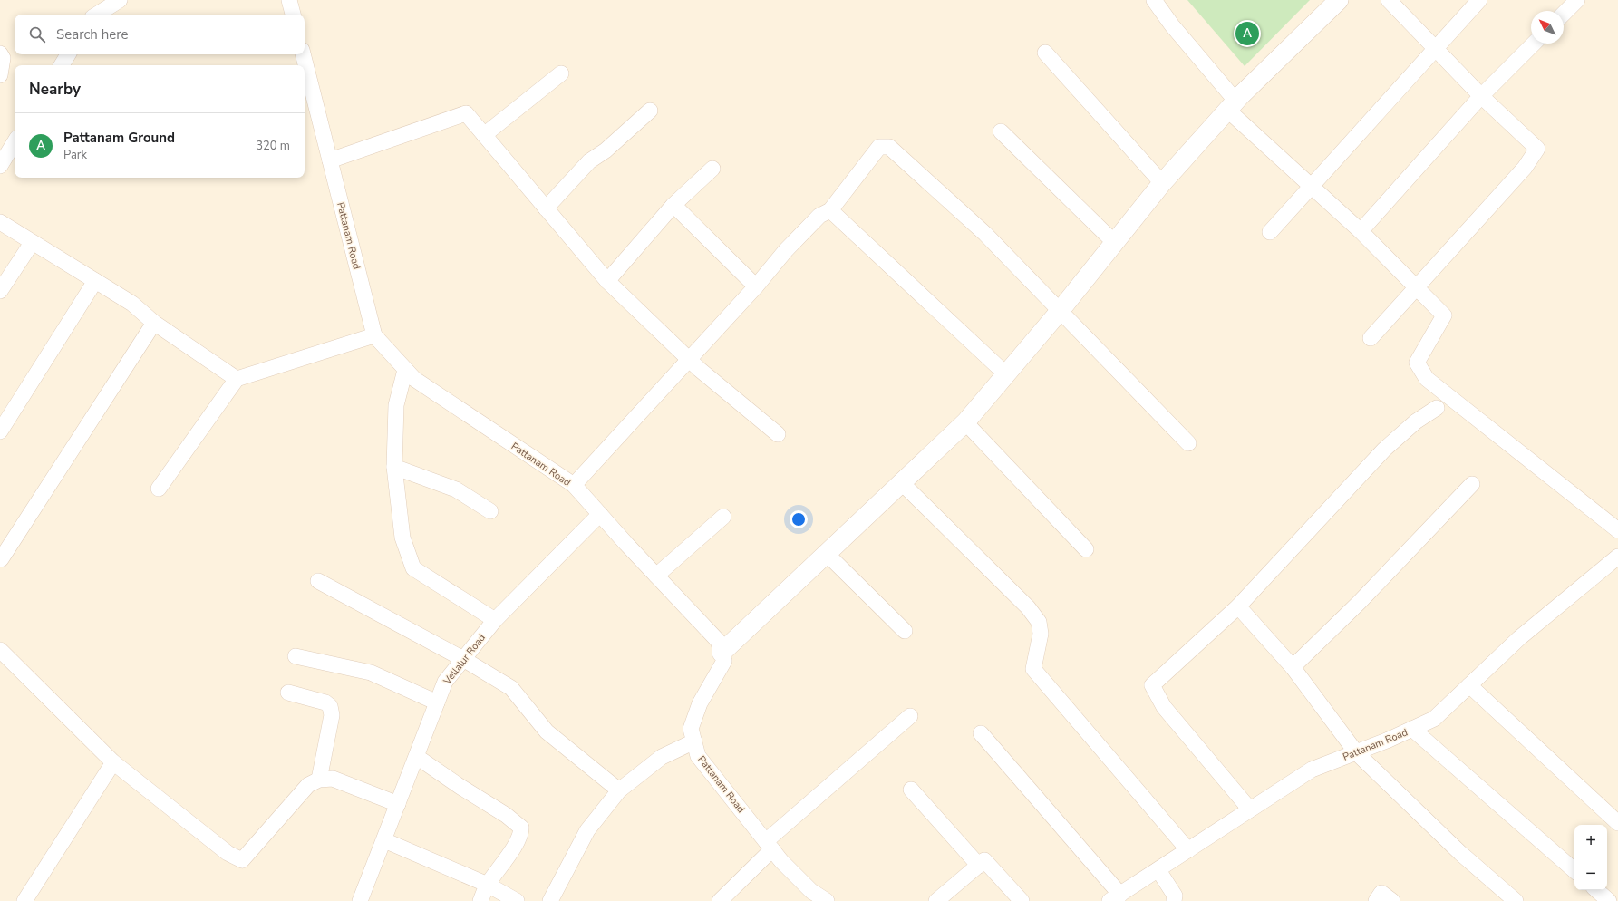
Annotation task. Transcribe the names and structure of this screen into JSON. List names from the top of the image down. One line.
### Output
{"streets":{"street":["Pattanam Road","Vellalur Road"]},"crossings":[["Pattanam Road","Vellalur Road"]],"north":"top left","page":{"search":"Search here","pins":"A","heading":"Nearby","list":[{"mark":"A","name":"Pattanam Ground","note":"Park","value":"320 m"}],"map_buttons":["+","−"]}}
